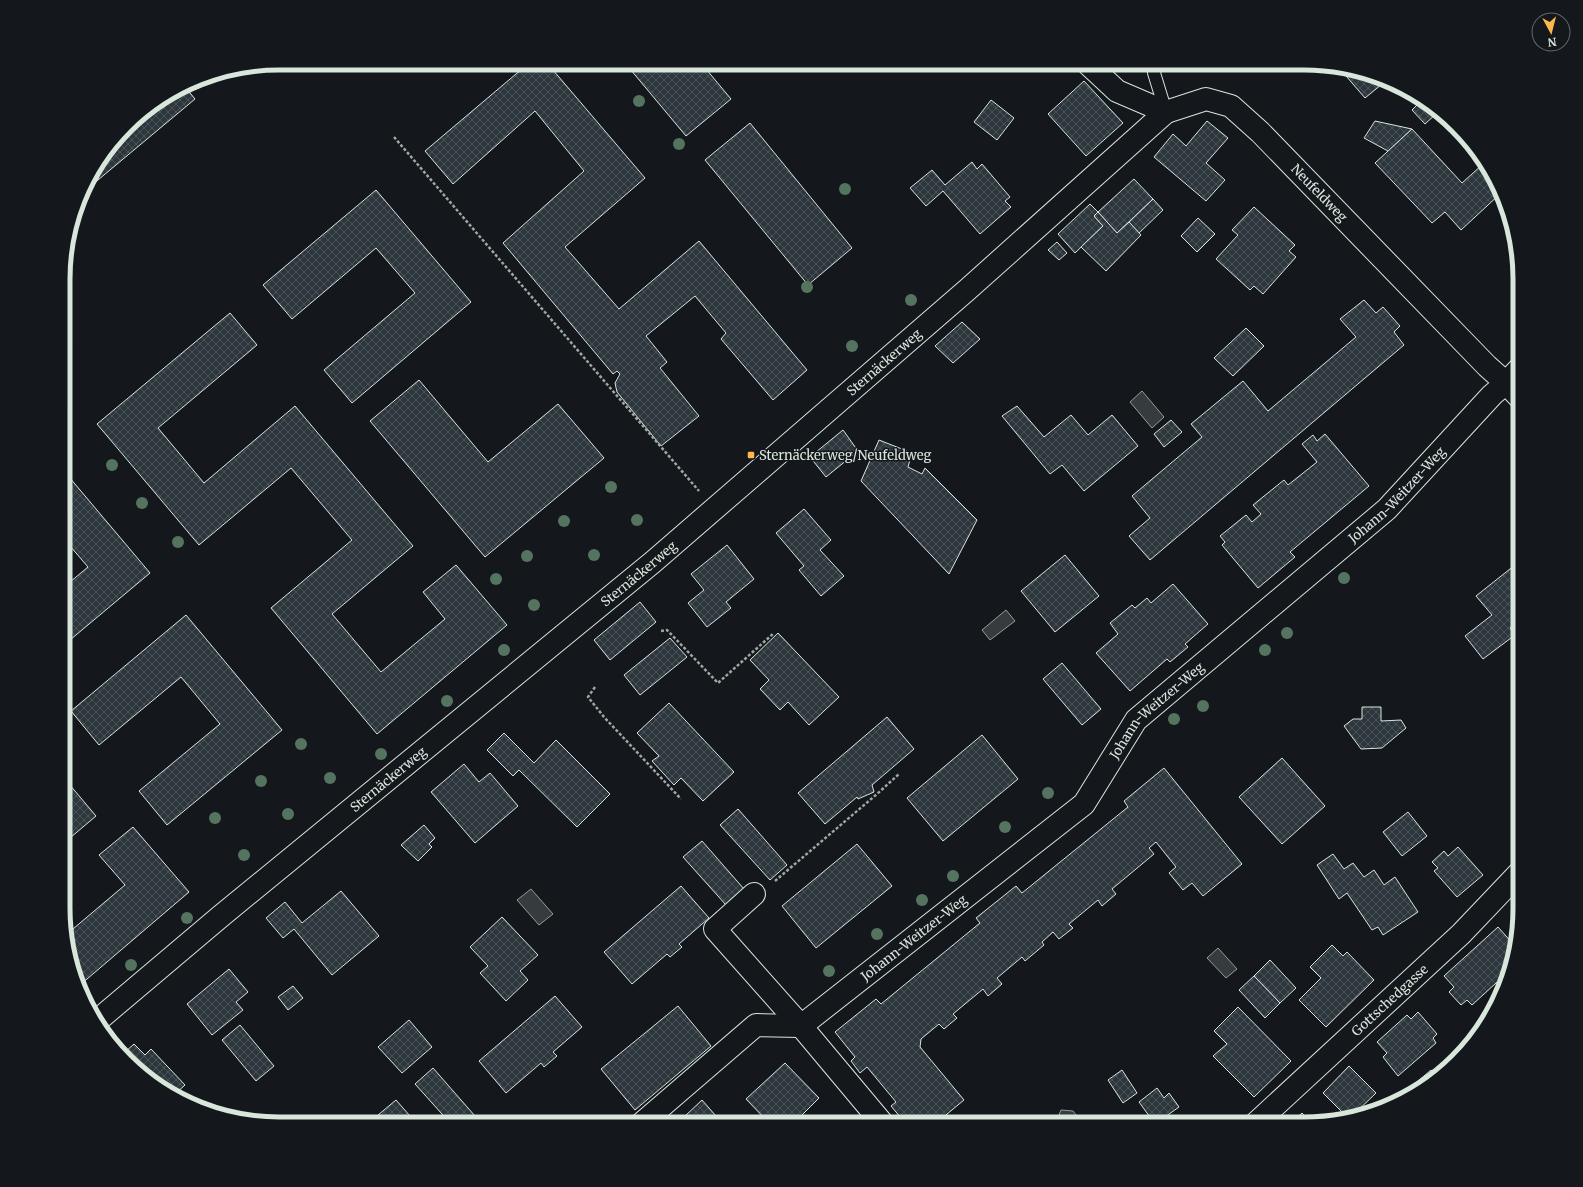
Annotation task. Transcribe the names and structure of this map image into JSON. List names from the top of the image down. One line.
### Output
{"streets":{"street":["Neufeldweg","Sternäckerweg","Johann-Weitzer-Weg","Gottschedgasse"]},"crossings":[["Neufeldweg","Sternäckerweg"]],"places":{"transit":["Sternäckerweg/Neufeldweg"]},"north":"bottom"}
